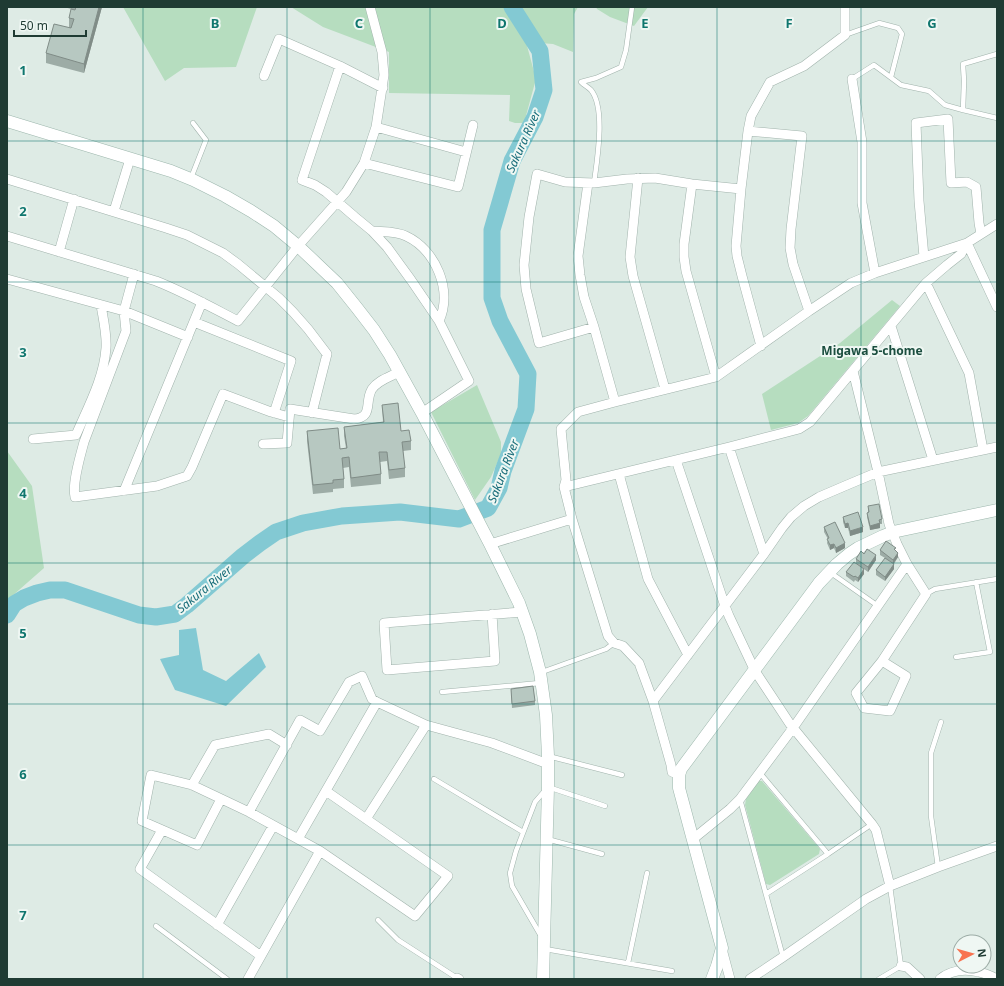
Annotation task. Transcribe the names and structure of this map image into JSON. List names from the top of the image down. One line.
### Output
{"districts":["Migawa 5-chome"],"water":["Sakura River"],"scale_bar":"50 m","north":"right","grid":{"columns":["B","C","D","E","F","G"],"rows":["1","2","3","4","5","6","7"]}}
